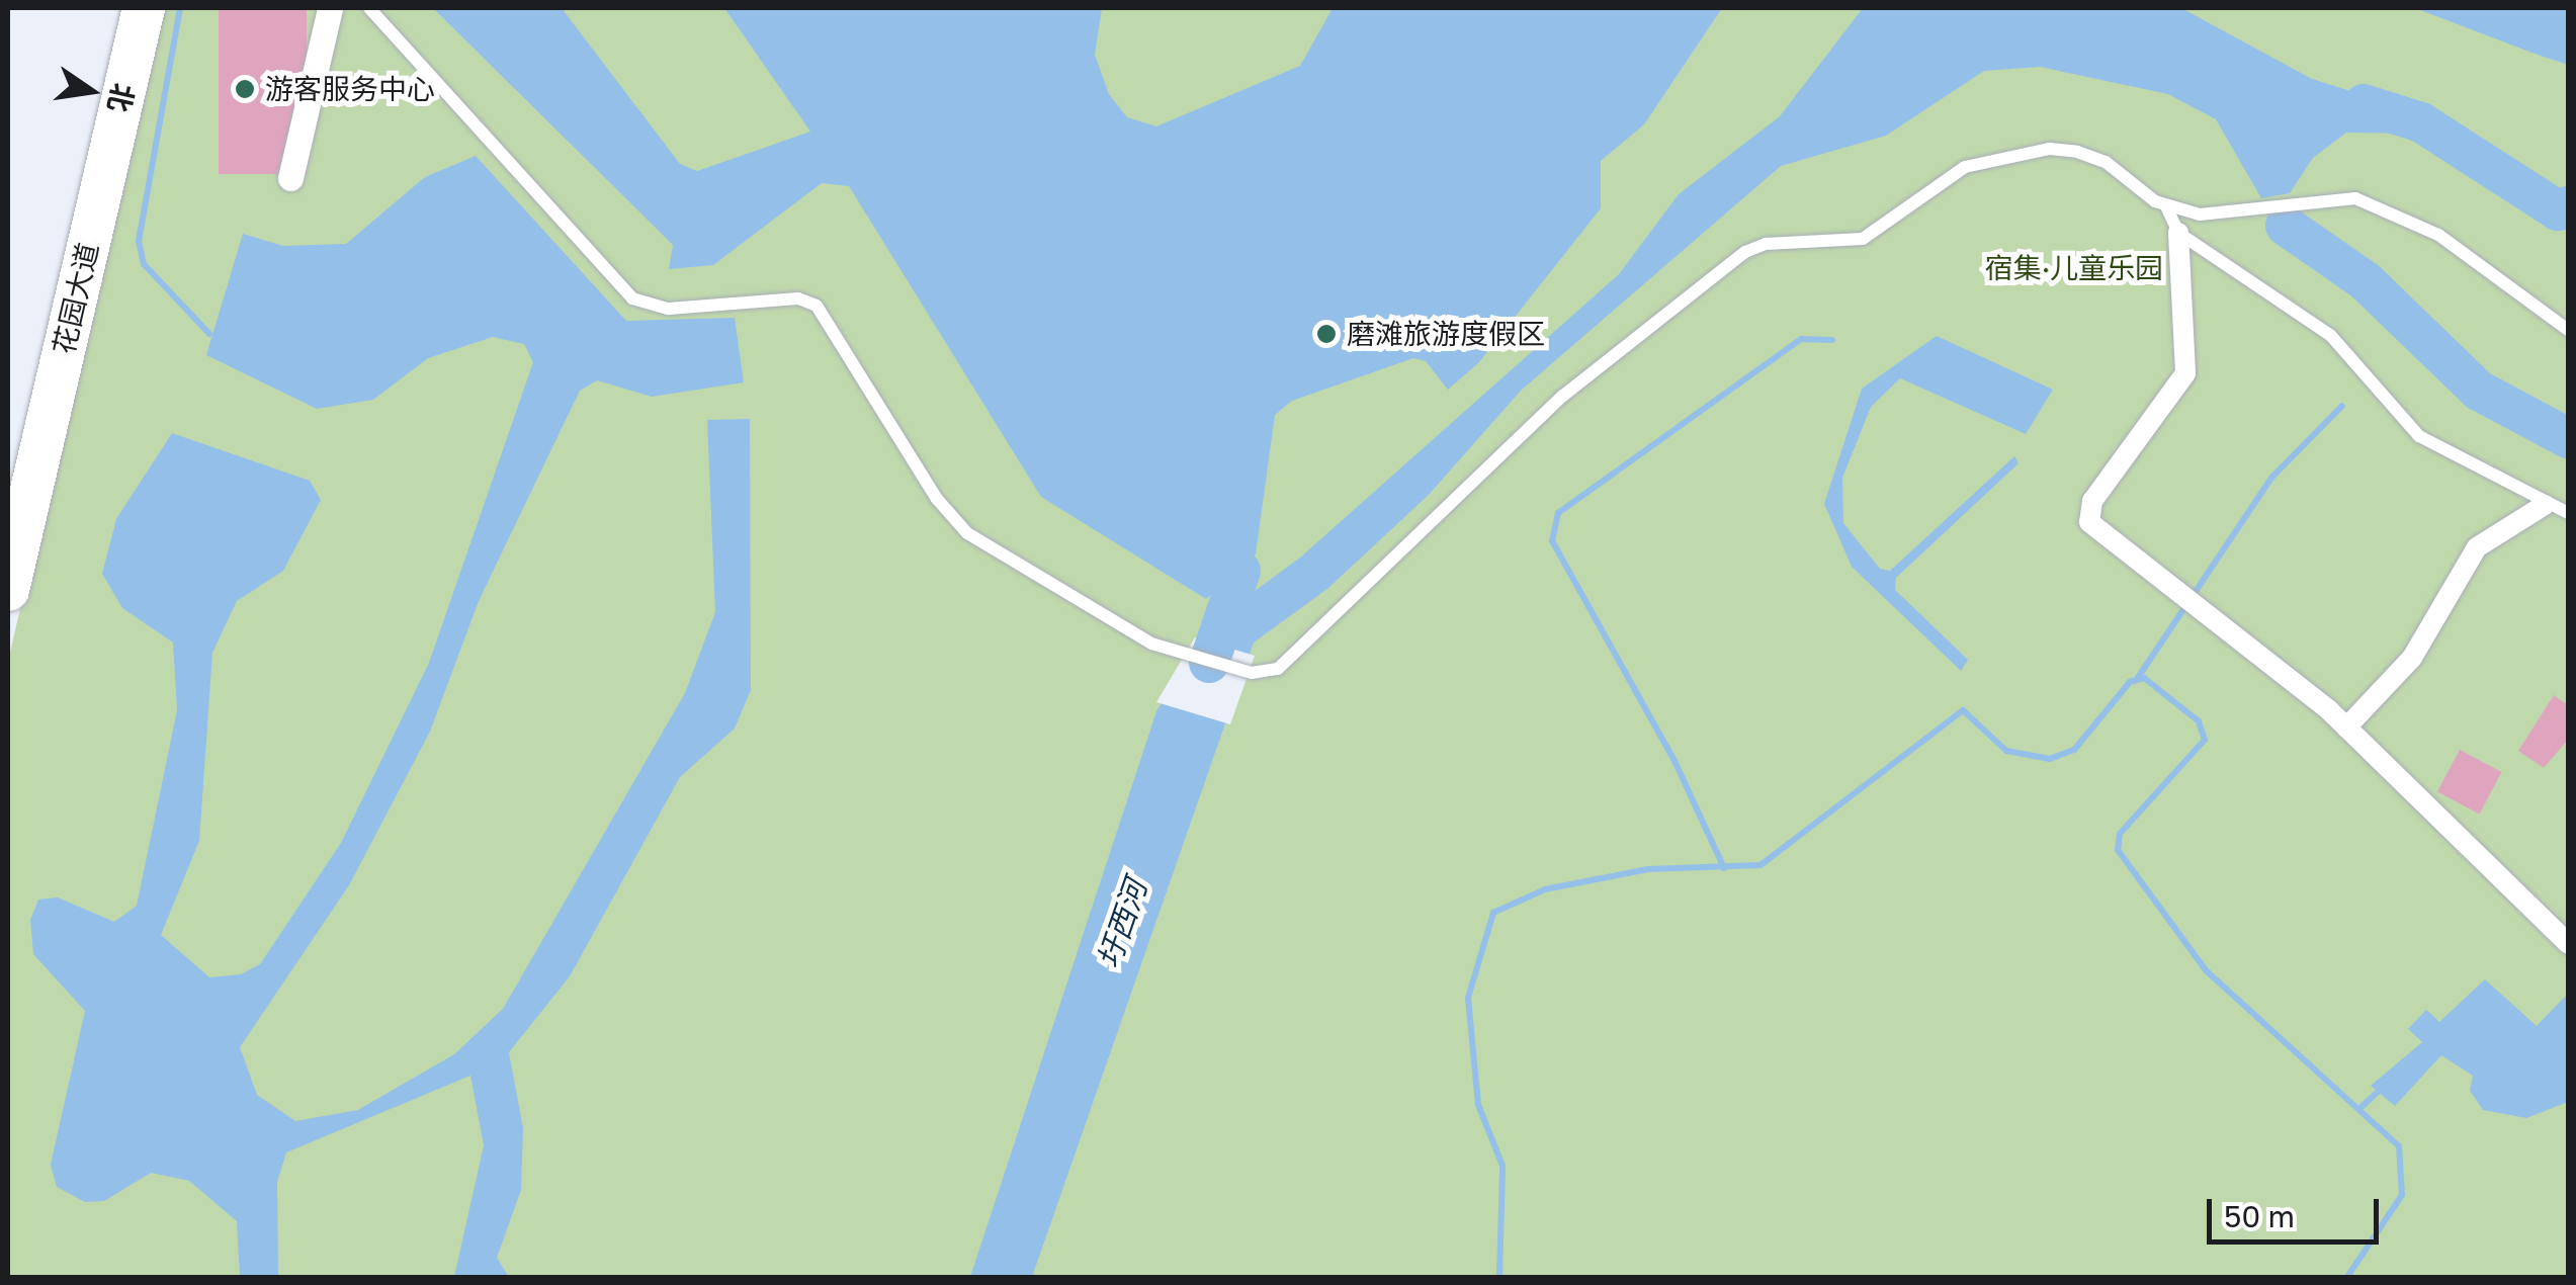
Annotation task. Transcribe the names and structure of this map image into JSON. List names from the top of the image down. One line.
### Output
{"streets":{"main road":["花园大道"]},"water":["圩西河"],"parks":["宿集·儿童乐园"],"places":["游客服务中心","磨滩旅游度假区"],"scale_bar":"50 m","north":"right"}
